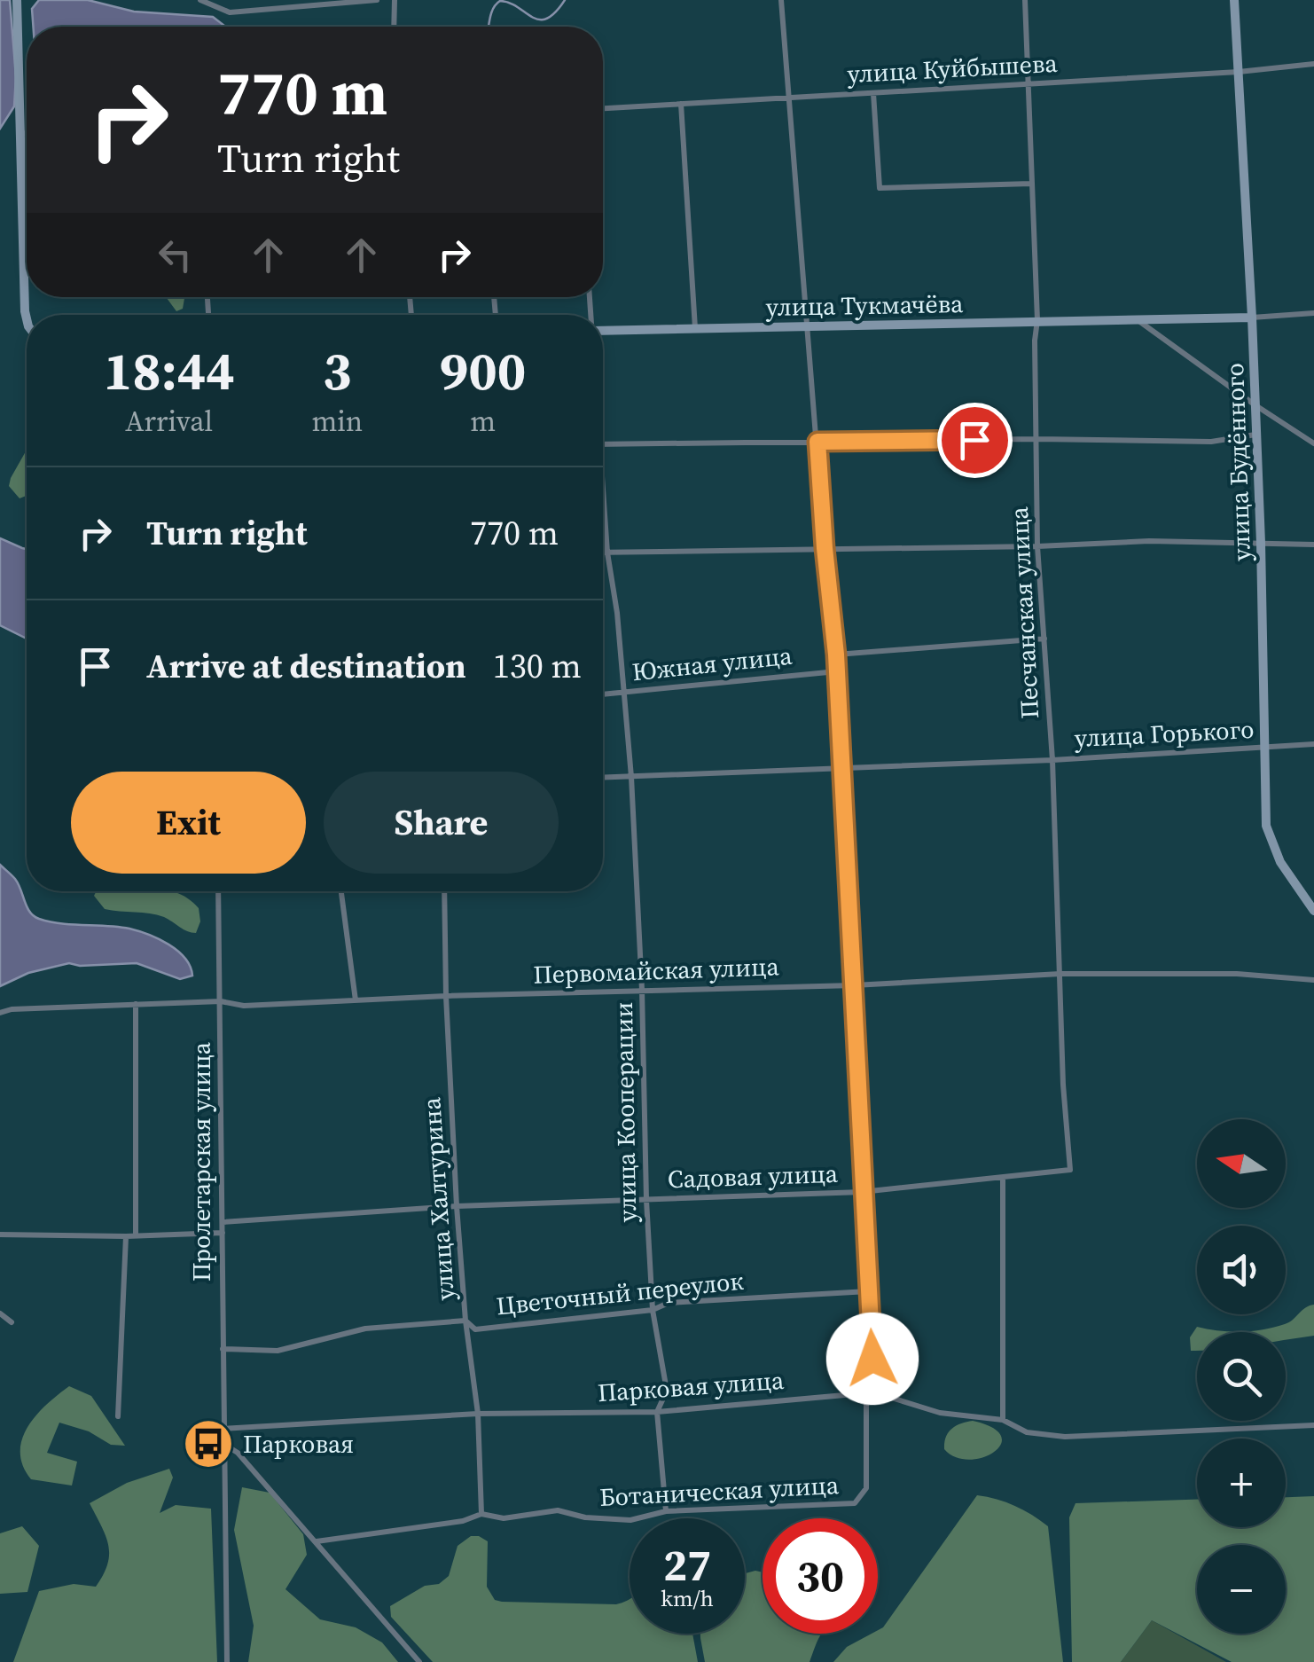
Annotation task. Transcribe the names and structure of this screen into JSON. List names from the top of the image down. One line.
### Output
{"streets":{"street":["улица Куйбышева","улица Тукмачёва","улица Будённого","Песчанская улица","Южная улица","улица Горького","Первомайская улица","улица Кооперации","Пролетарская улица","Садовая улица","улица Халтурина","Цветочный переулок","Парковая улица","Ботаническая улица"]},"crossings":[["улица Куйбышева","улица Будённого"],["улица Куйбышева","Песчанская улица"],["улица Тукмачёва","улица Будённого"],["улица Тукмачёва","Песчанская улица"],["улица Будённого","улица Горького"],["Песчанская улица","улица Горького"],["Песчанская улица","Первомайская улица"],["Песчанская улица","Садовая улица"],["Южная улица","улица Кооперации"],["улица Горького","улица Кооперации"],["Первомайская улица","улица Кооперации"],["Первомайская улица","Пролетарская улица"],["Первомайская улица","улица Халтурина"],["улица Кооперации","Садовая улица"],["улица Кооперации","Цветочный переулок"],["улица Кооперации","Парковая улица"],["улица Кооперации","Ботаническая улица"],["Пролетарская улица","Садовая улица"],["Пролетарская улица","Цветочный переулок"],["Пролетарская улица","Парковая улица"],["Садовая улица","улица Халтурина"],["улица Халтурина","Цветочный переулок"],["улица Халтурина","Парковая улица"],["улица Халтурина","Ботаническая улица"],["Парковая улица","Ботаническая улица"]],"places":{"bus stop":["Парковая"]},"north":"left","page":{"turn":["770 m","Turn right"],"eta":["18:44","Arrival","3","min","900","m"],"list":[{"name":"Turn right","value":"770 m"},{"name":"Arrive at destination","value":"130 m"}],"buttons":["Exit","Share"],"map_buttons":["+","−"],"speed":"27 km/h","limit":"30"}}
